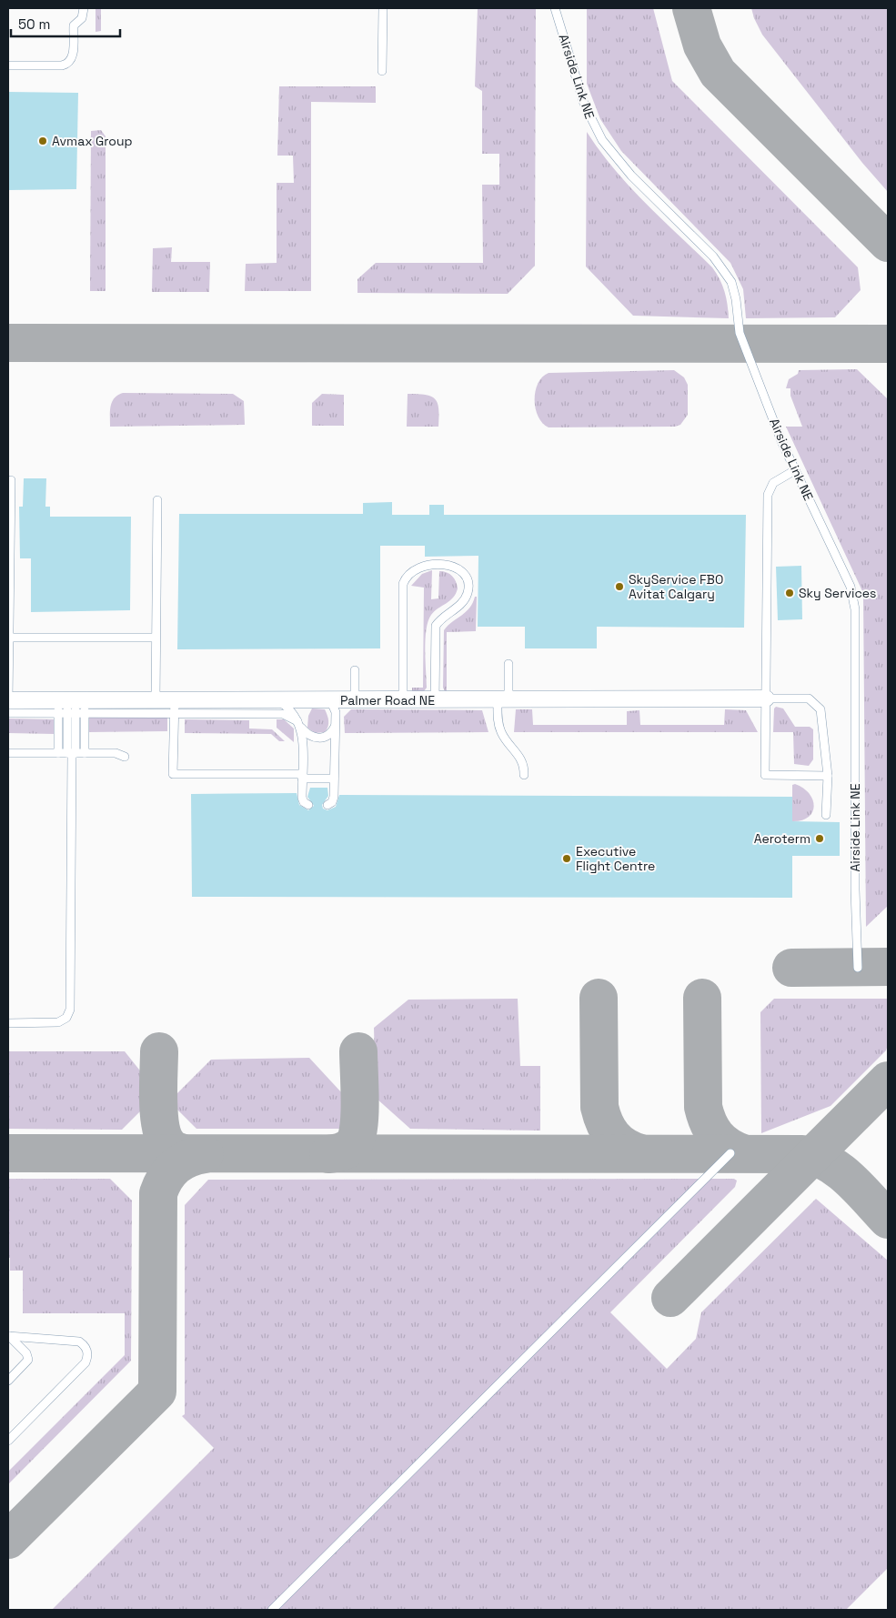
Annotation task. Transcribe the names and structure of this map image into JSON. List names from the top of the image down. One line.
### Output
{"streets":{"street":["Palmer Road NE"],"lane":["Airside Link NE"]},"places":["Avmax Group","SkyService FBO Avitat Calgary","Sky Services","Aeroterm","Executive Flight Centre"],"scale_bar":"50 m"}
